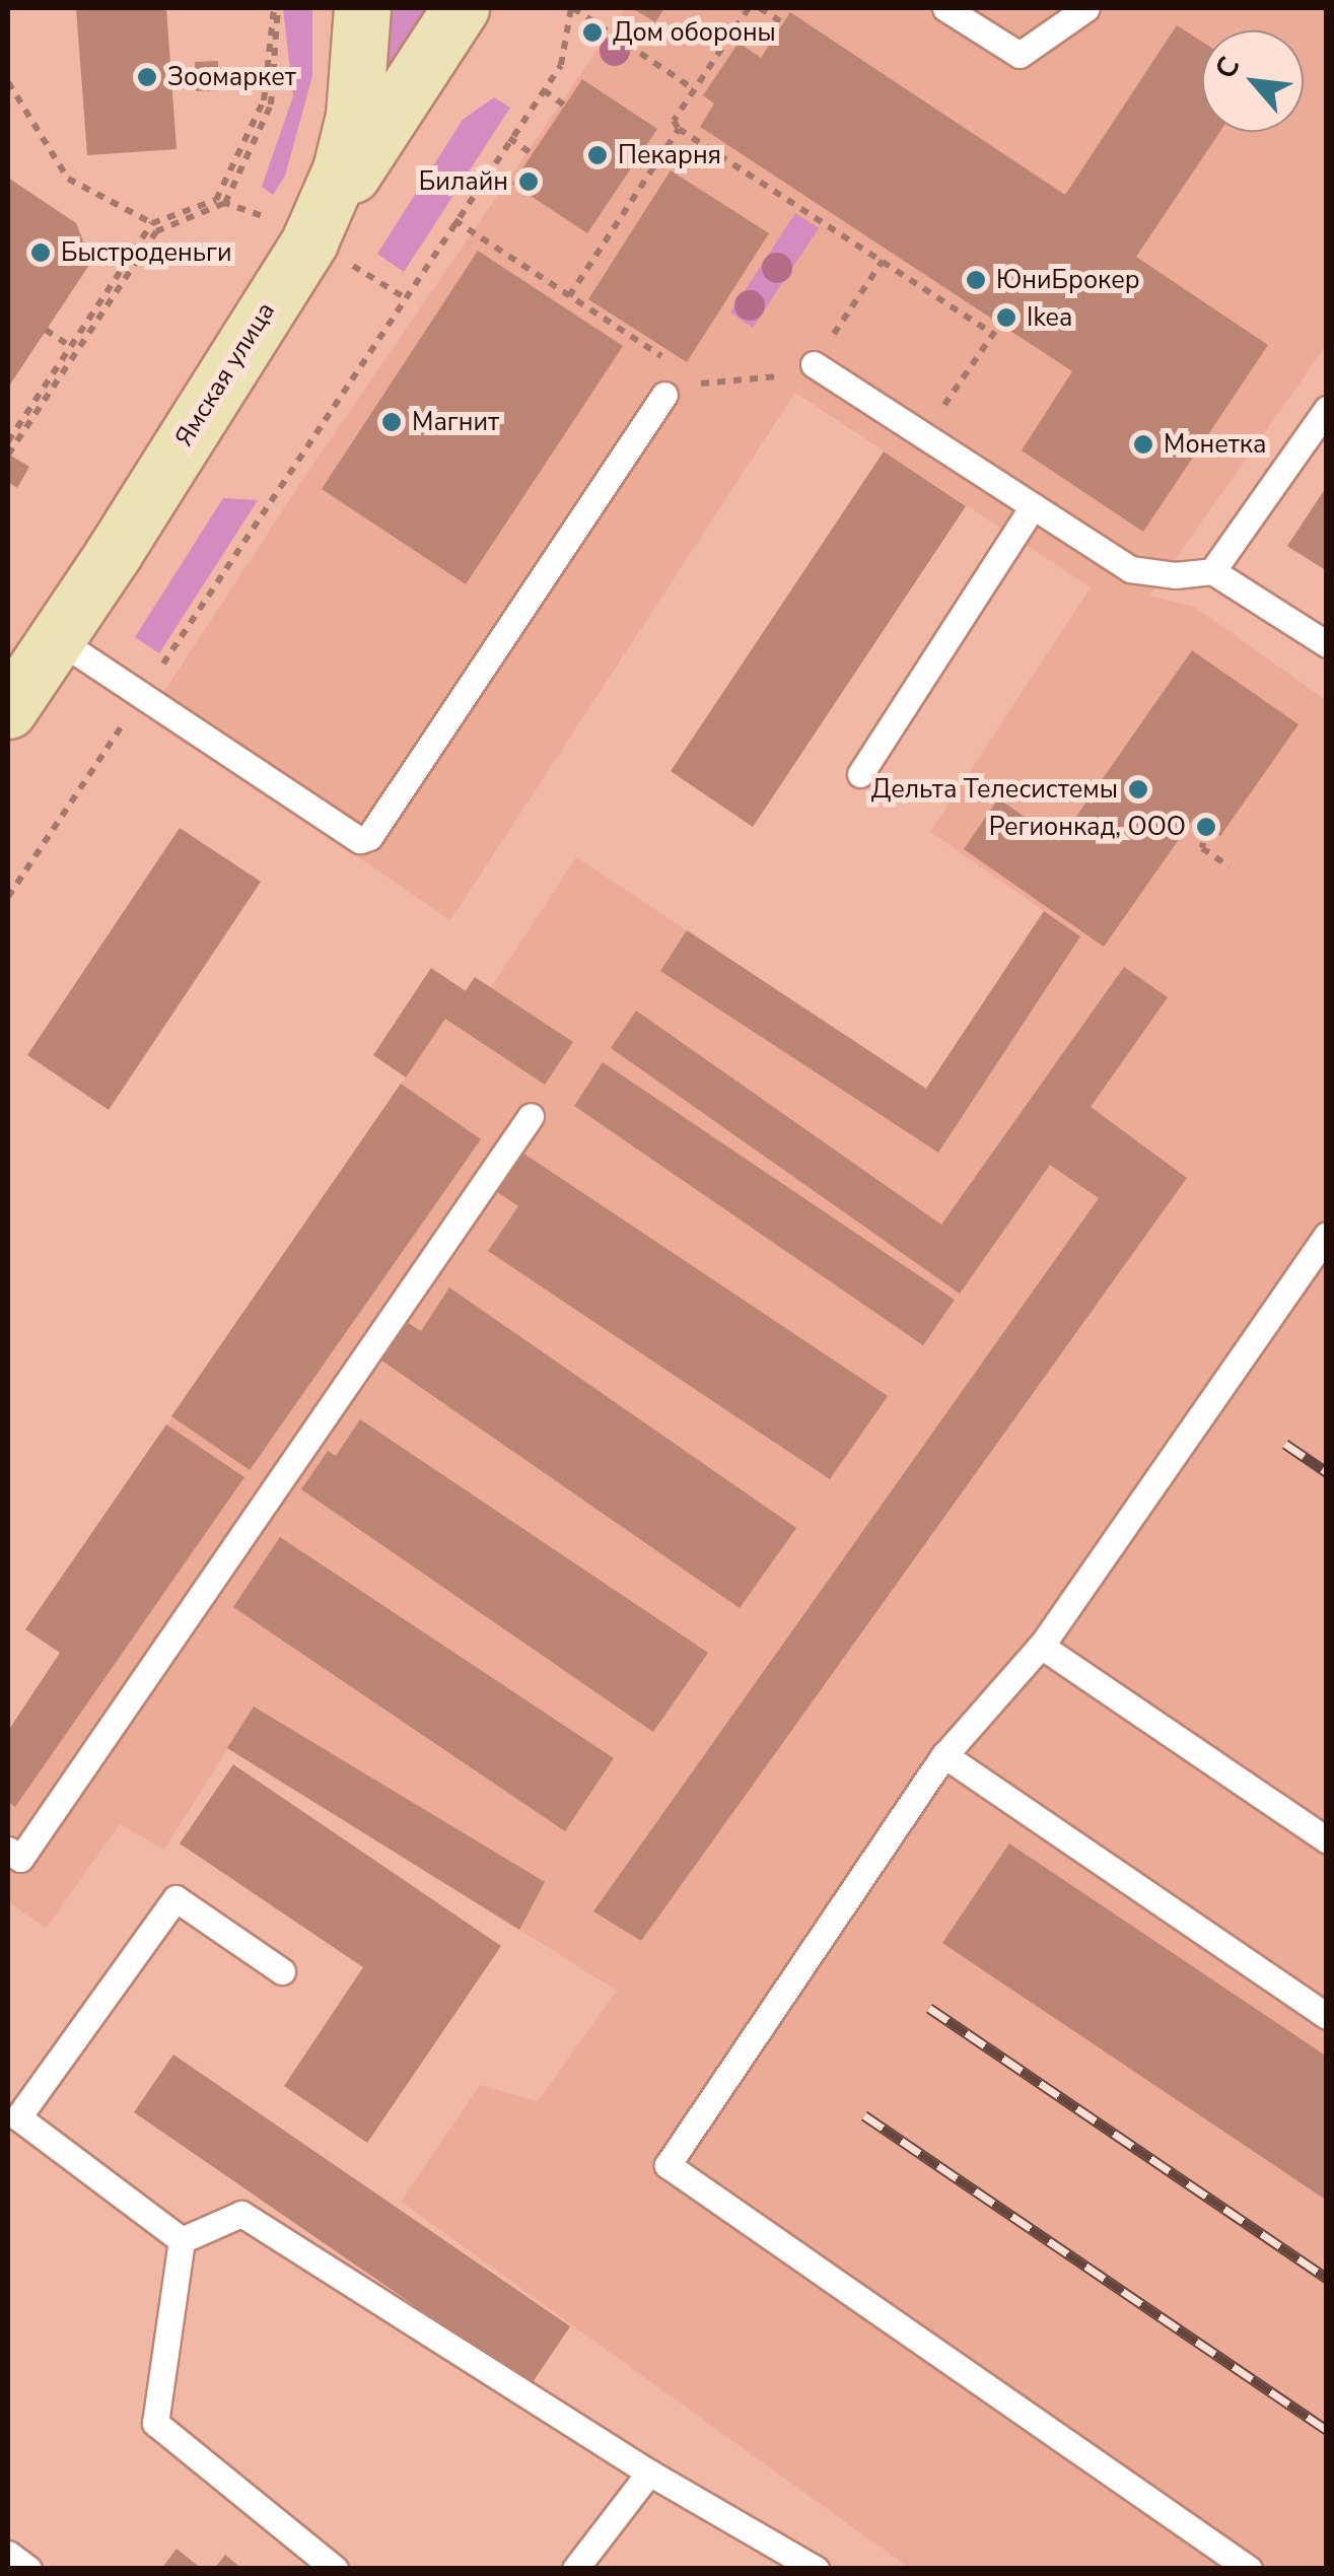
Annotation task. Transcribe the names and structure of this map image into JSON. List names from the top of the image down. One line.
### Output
{"streets":{"main road":["Ямская улица"]},"places":["Дом обороны","Зоомаркет","Пекарня","Билайн","Быстроденьги","ЮниБрокер","Ikea","Магнит","Монетка","Дельта Телесистемы","Регионкад, ООО"],"north":"top left"}
